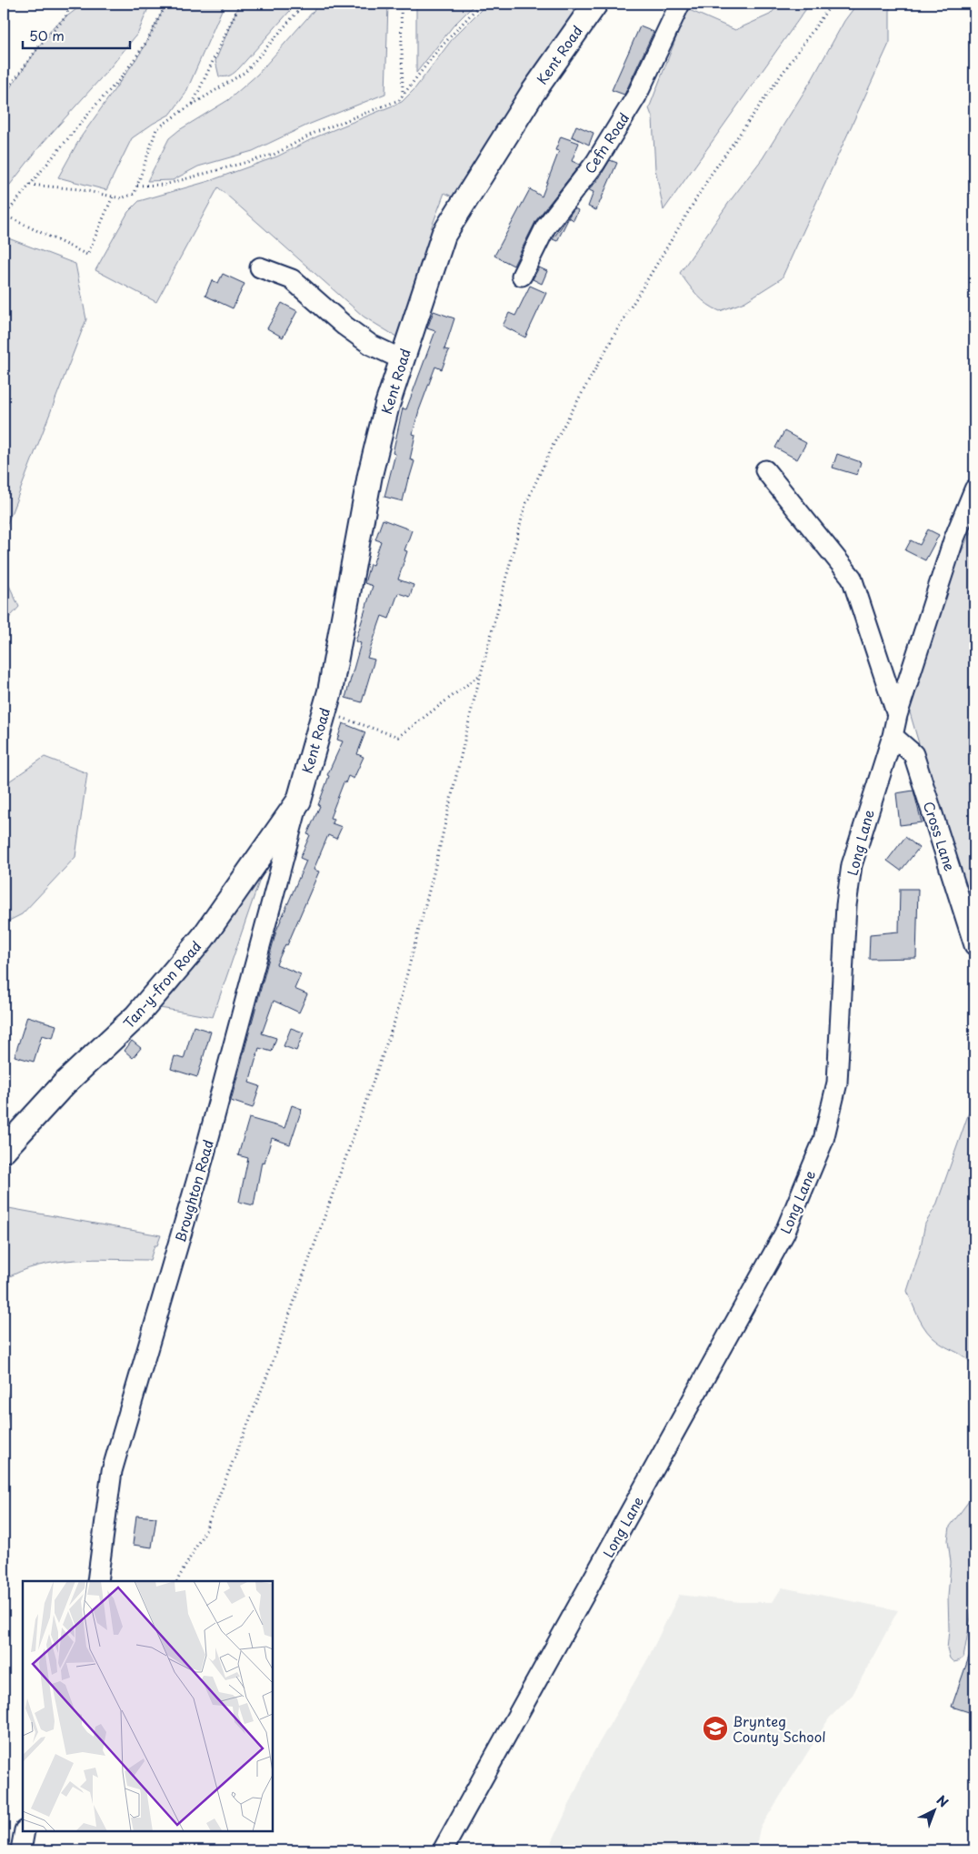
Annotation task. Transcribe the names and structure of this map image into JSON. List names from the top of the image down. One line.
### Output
{"streets":{"main road":["Kent Road","Tan-y-fron Road"],"street":["Cefn Road","Cross Lane","Long Lane","Broughton Road"]},"crossings":[["Kent Road","Tan-y-fron Road"],["Kent Road","Broughton Road"],["Cross Lane","Long Lane"],["Tan-y-fron Road","Broughton Road"]],"places":{"school or university":["Brynteg County School"]},"scale_bar":"50 m","north":"top right"}
